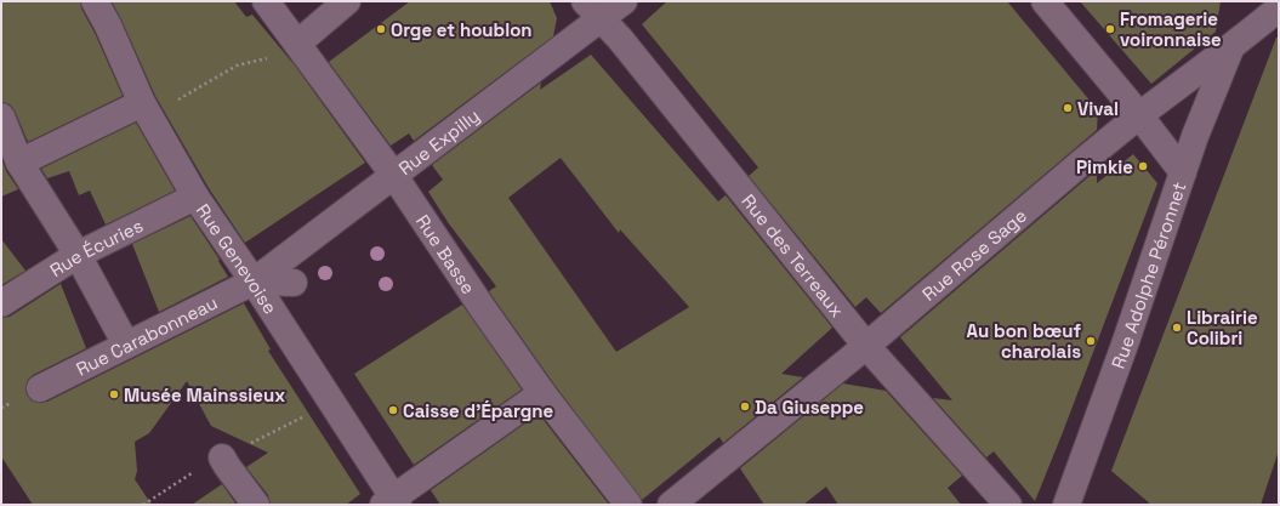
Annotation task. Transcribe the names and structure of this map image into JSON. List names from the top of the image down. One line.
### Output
{"streets":{"street":["Rue Expilly","Rue Écuries","Rue Basse","Rue Rose Sage","Rue des Terreaux","Rue Genevoise","Rue Adolphe Péronnet","Rue Carabonneau"]},"crossings":[["Rue Expilly","Rue Basse"],["Rue Expilly","Rue des Terreaux"],["Rue Expilly","Rue Genevoise"],["Rue Expilly","Rue Carabonneau"],["Rue Écuries","Rue Genevoise"],["Rue Rose Sage","Rue des Terreaux"],["Rue Rose Sage","Rue Adolphe Péronnet"],["Rue Genevoise","Rue Carabonneau"]],"places":["Orge et houblon","Fromagerie voironnaise","Vival","Pimkie","Librairie Colibri","Au bon bœuf charolais","Musée Mainssieux","Da Giuseppe","Caisse d'Épargne"]}
